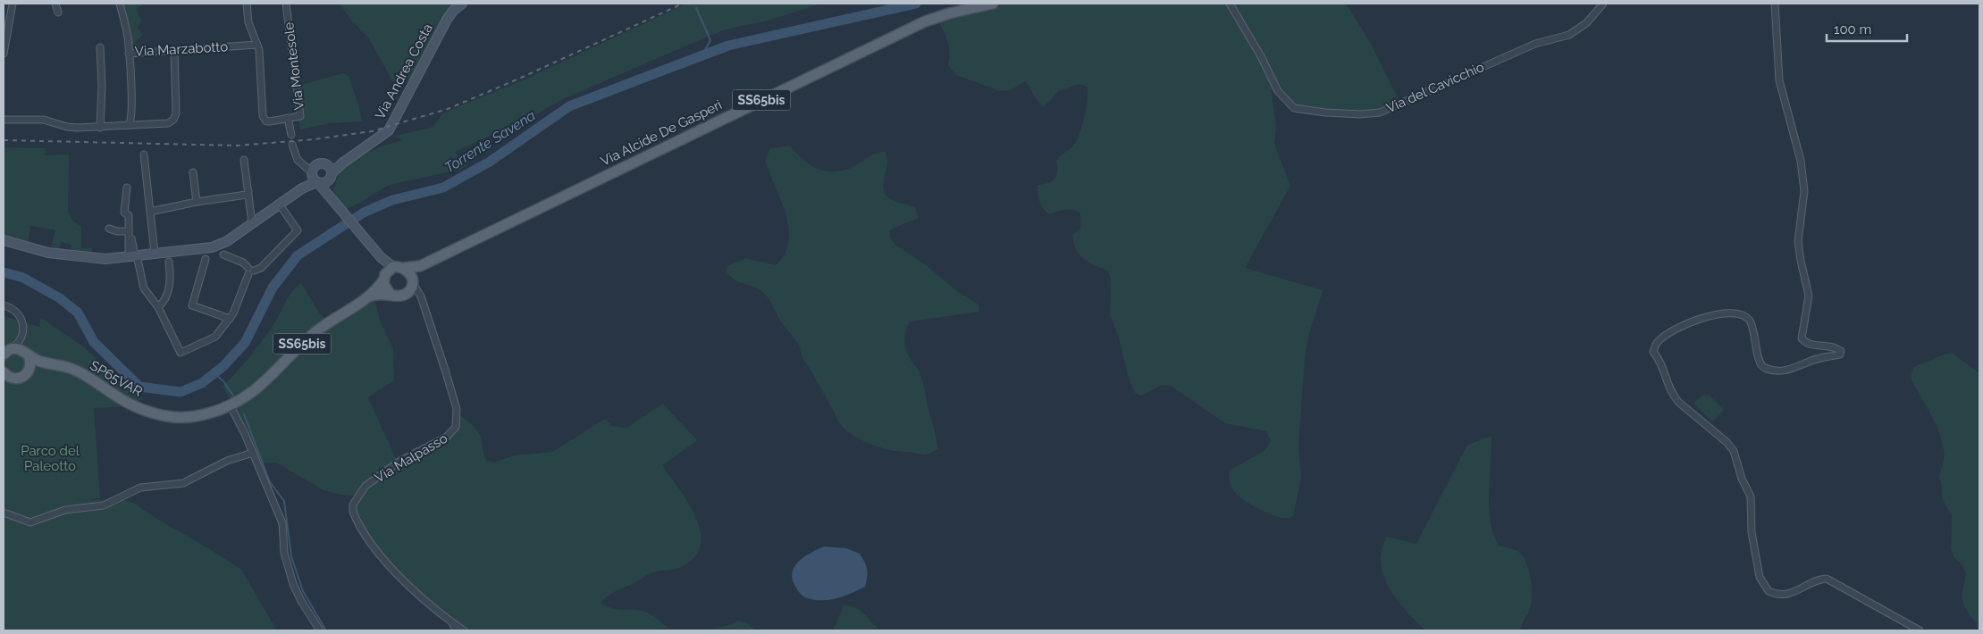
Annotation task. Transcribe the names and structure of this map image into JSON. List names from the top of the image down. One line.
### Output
{"streets":{"main road":["Via Andrea Costa","SS65bis","Via Alcide De Gasperi","SP65VAR"],"street":["Via Marzabotto","Via Montesole","Via del Cavicchio","Via Malpasso"]},"crossings":[["SS65bis","Via Alcide De Gasperi"],["SS65bis","SP65VAR"],["SS65bis","Via Malpasso"],["Via Alcide De Gasperi","SP65VAR"],["Via Alcide De Gasperi","Via Malpasso"],["SP65VAR","Via Malpasso"]],"water":["Torrente Savena"],"parks":["Parco del Paleotto"],"scale_bar":"100 m"}
